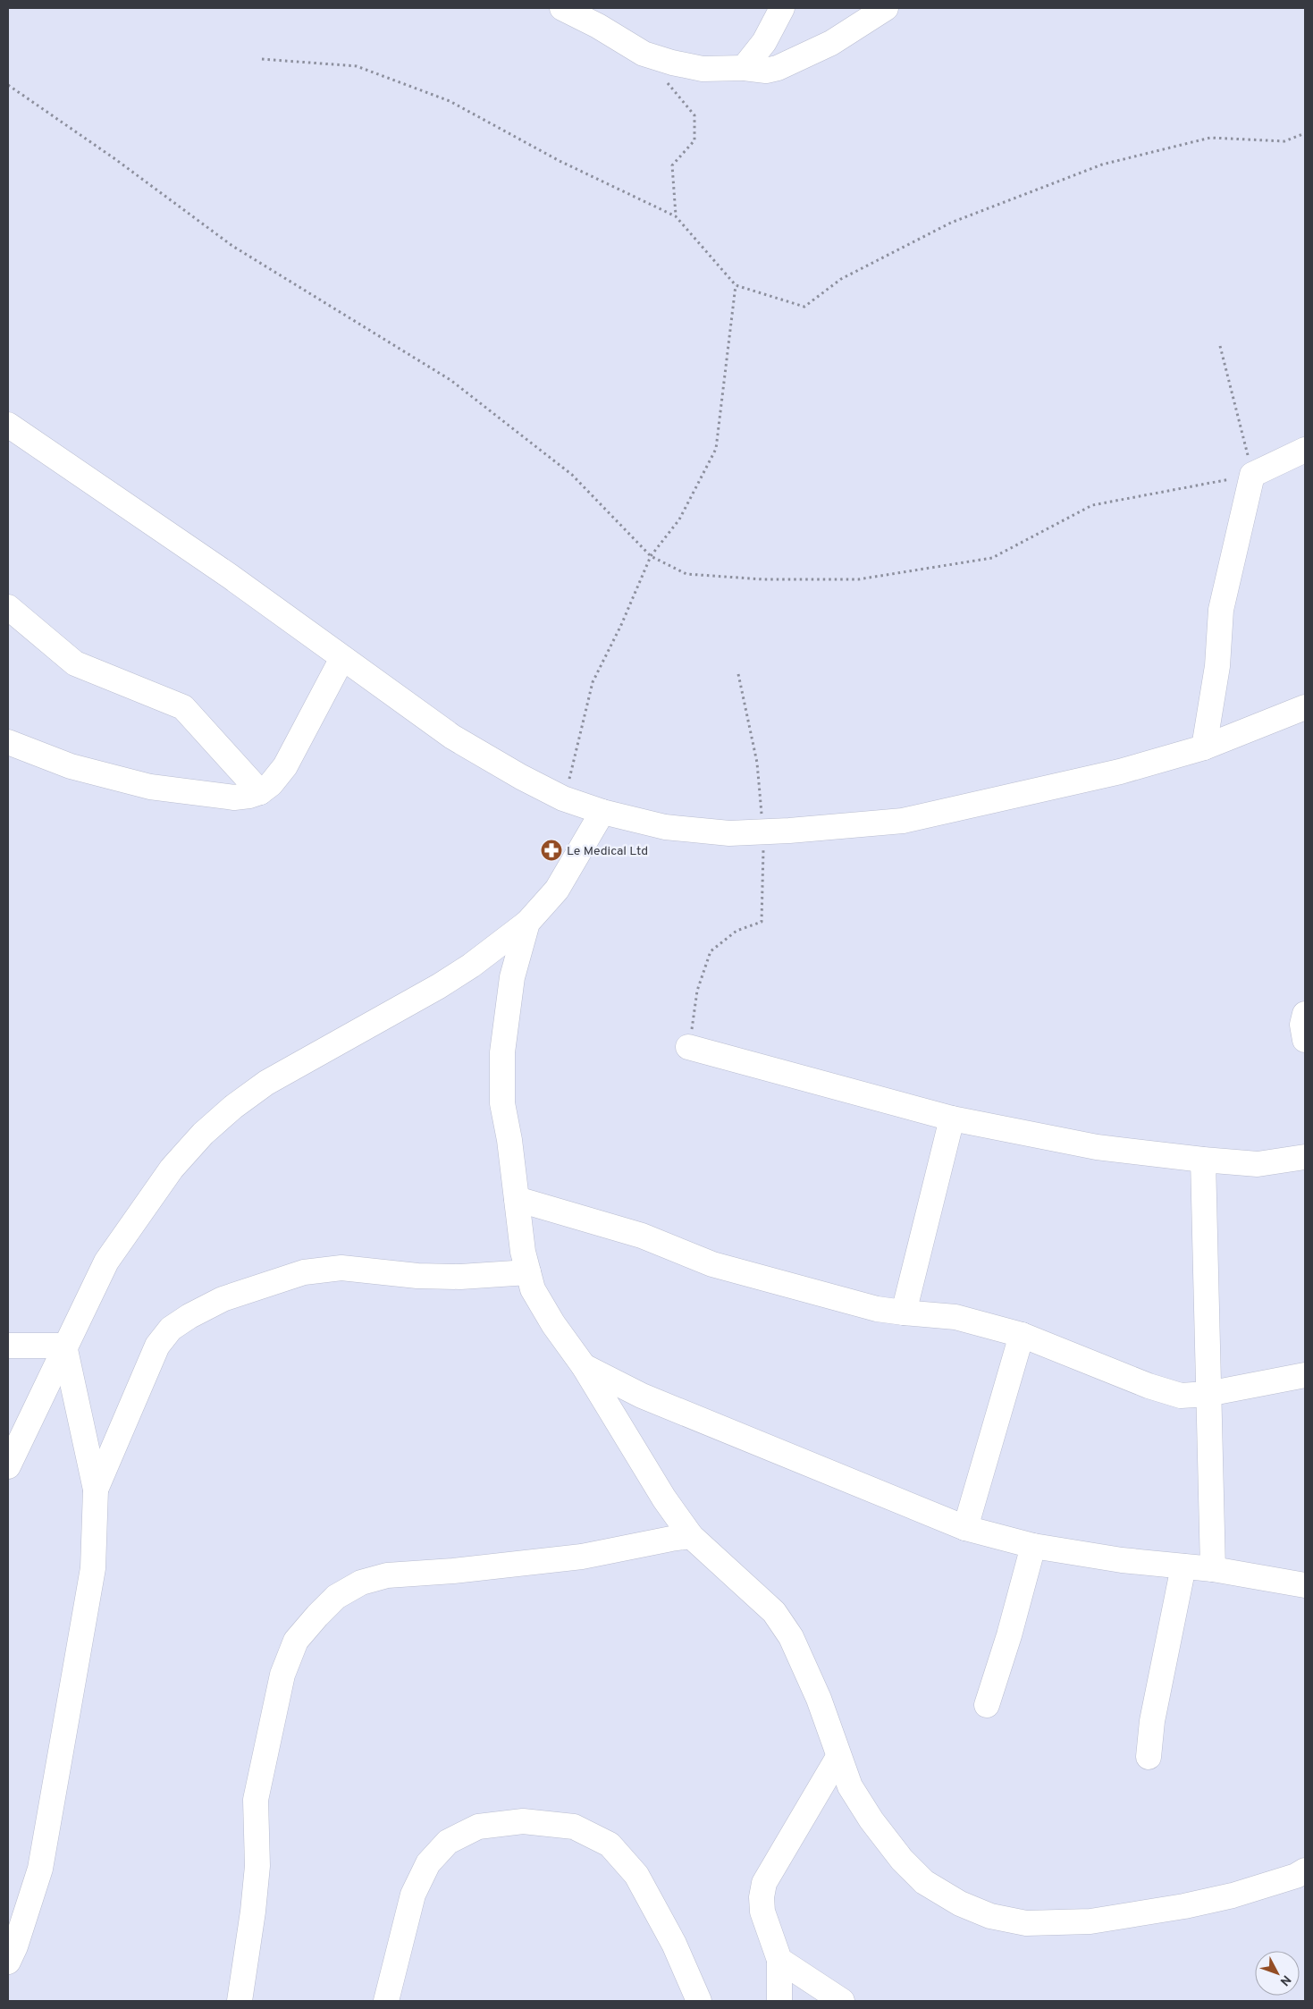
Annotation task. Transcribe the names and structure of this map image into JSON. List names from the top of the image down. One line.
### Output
{"places":{"pharmacy":["Le Medical Ltd"]},"north":"bottom right"}
